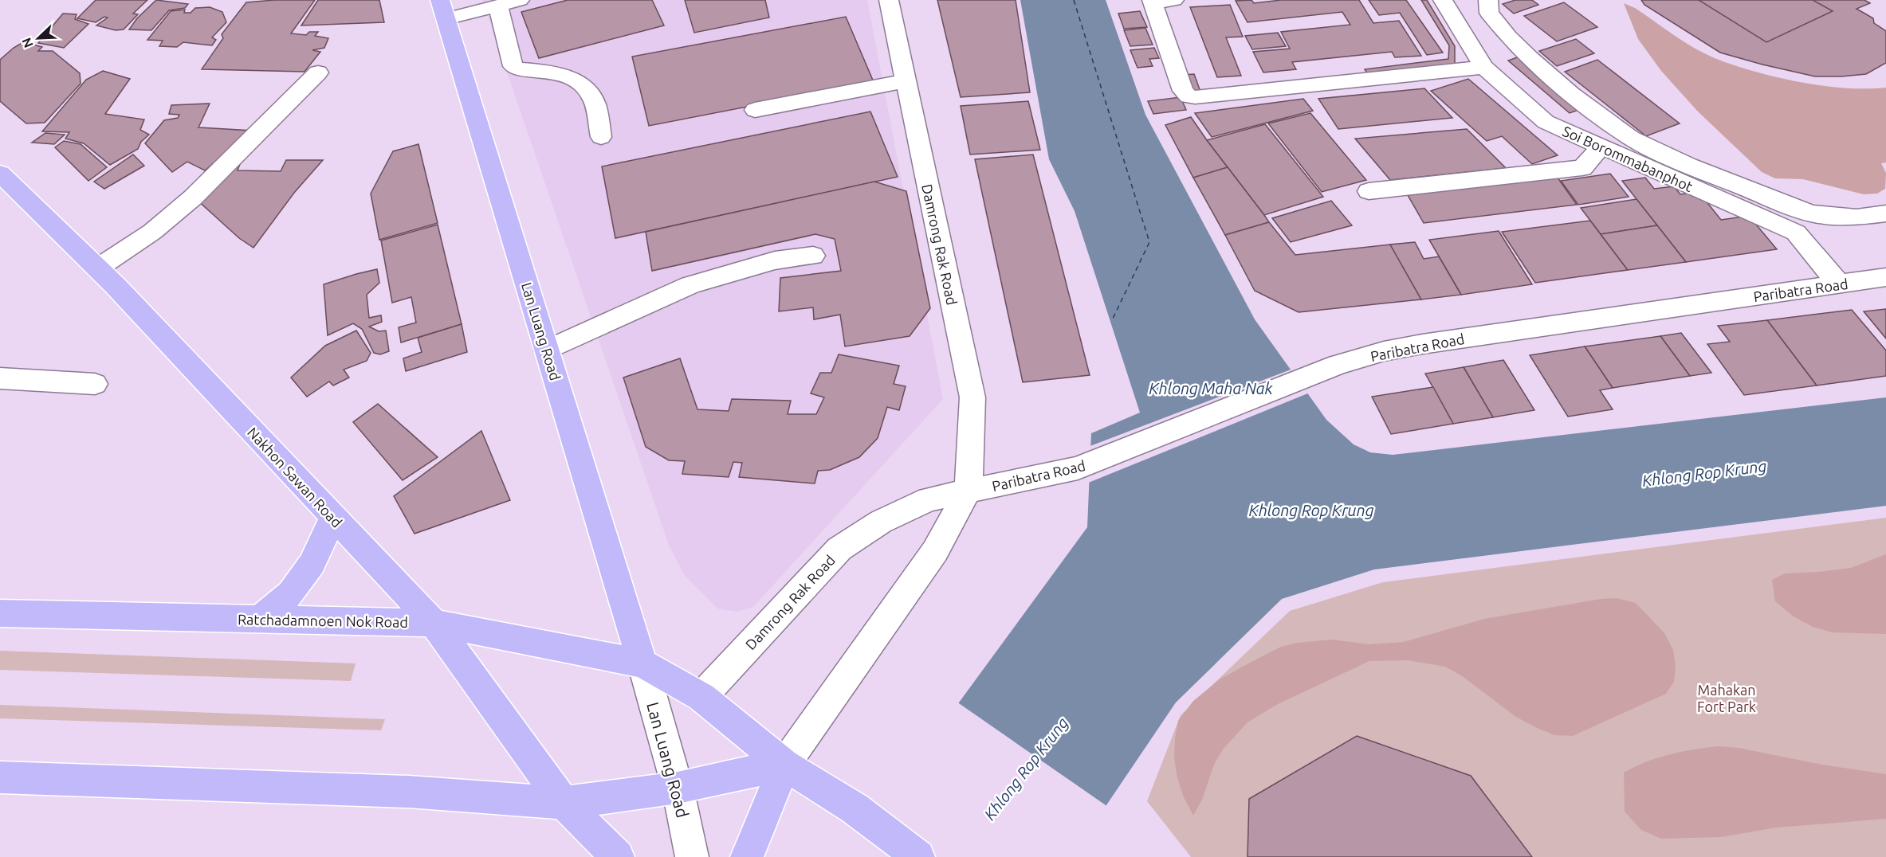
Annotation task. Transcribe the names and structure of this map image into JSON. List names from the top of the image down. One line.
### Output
{"streets":{"main road":["Lan Luang Road","Nakhon Sawan Road","Ratchadamnoen Nok Road"],"street":["Soi Borommabanphot","Damrong Rak Road","Paribatra Road"]},"crossings":[["Soi Borommabanphot","Paribatra Road"],["Damrong Rak Road","Paribatra Road"],["Lan Luang Road","Ratchadamnoen Nok Road"],["Nakhon Sawan Road","Ratchadamnoen Nok Road"]],"water":["Khlong Maha Nak","Khlong Rop Krung"],"parks":["Mahakan Fort Park"],"north":"bottom left"}
